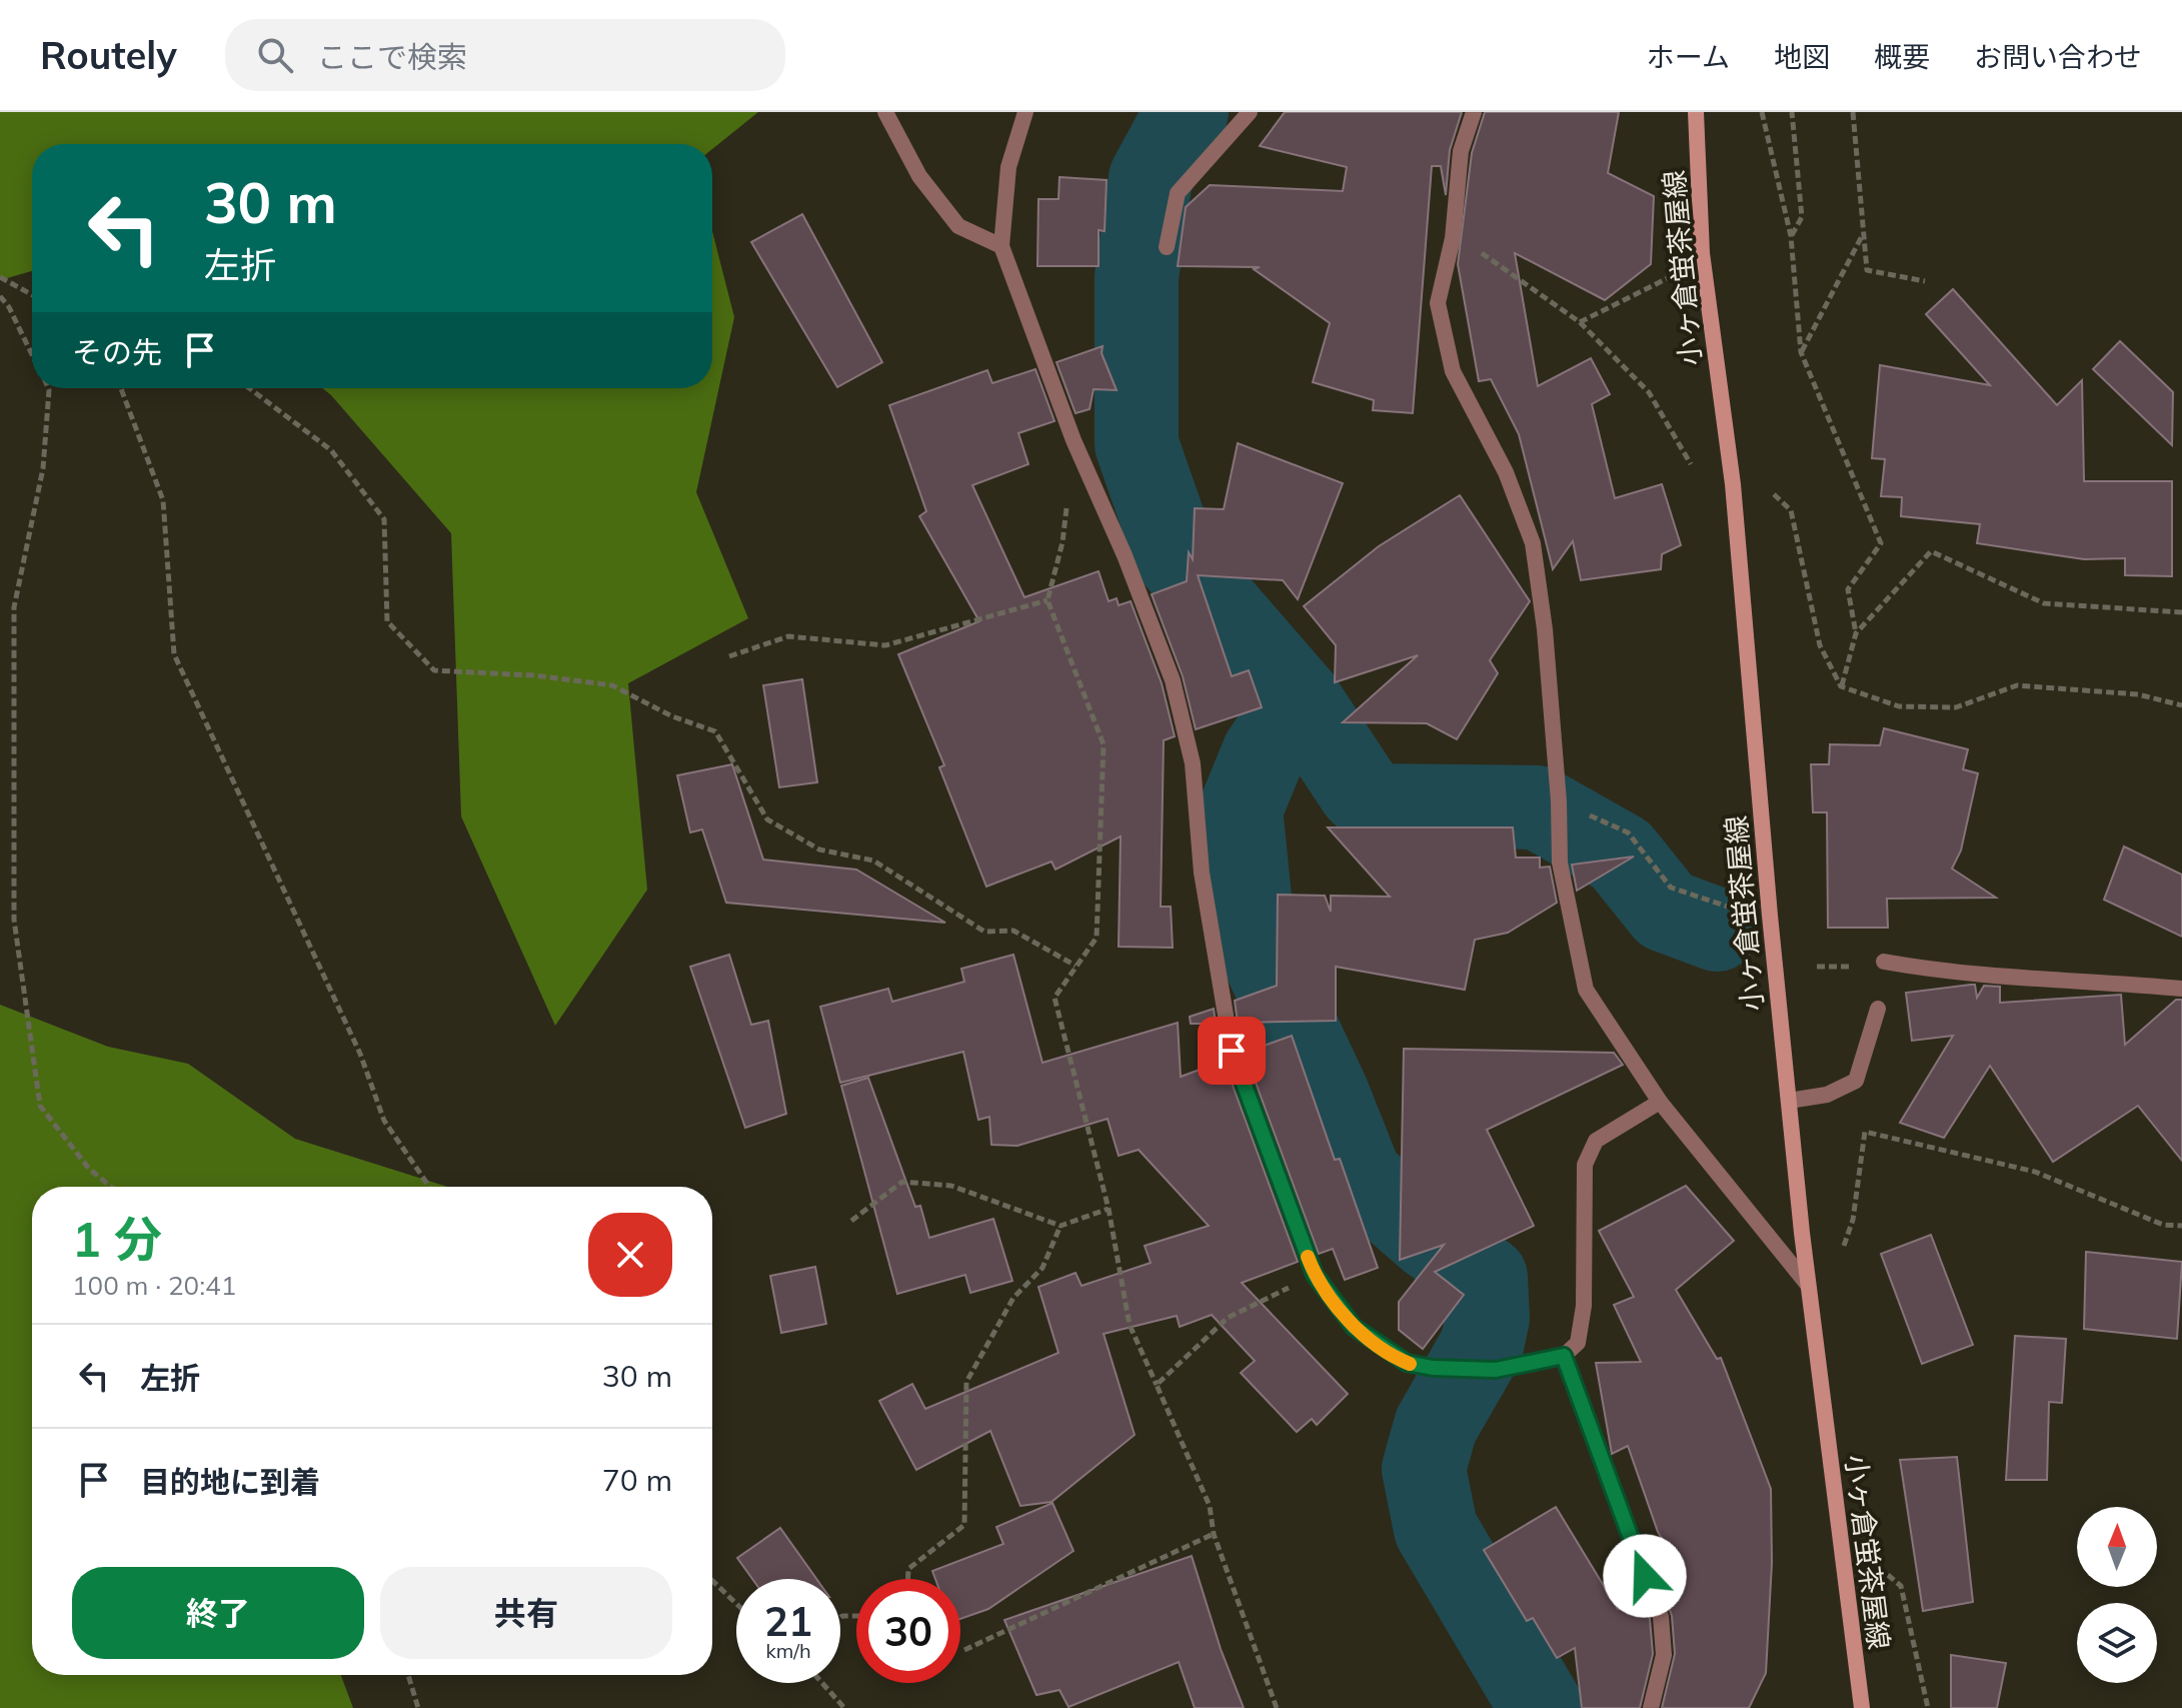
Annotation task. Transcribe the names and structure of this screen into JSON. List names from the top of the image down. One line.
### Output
{"streets":{"street":["小ヶ倉蛍茶屋線"]},"north":"top","page":{"header":"Routely","search":"ここで検索","nav":["ホーム","地図","概要","お問い合わせ"],"turn":["30 m","左折"],"then":"その先","heading":["1 分","100 m · 20:41"],"list":[{"name":"左折","value":"30 m"},{"name":"目的地に到着","value":"70 m"}],"buttons":["終了","共有"],"speed":"21 km/h","limit":"30"}}
